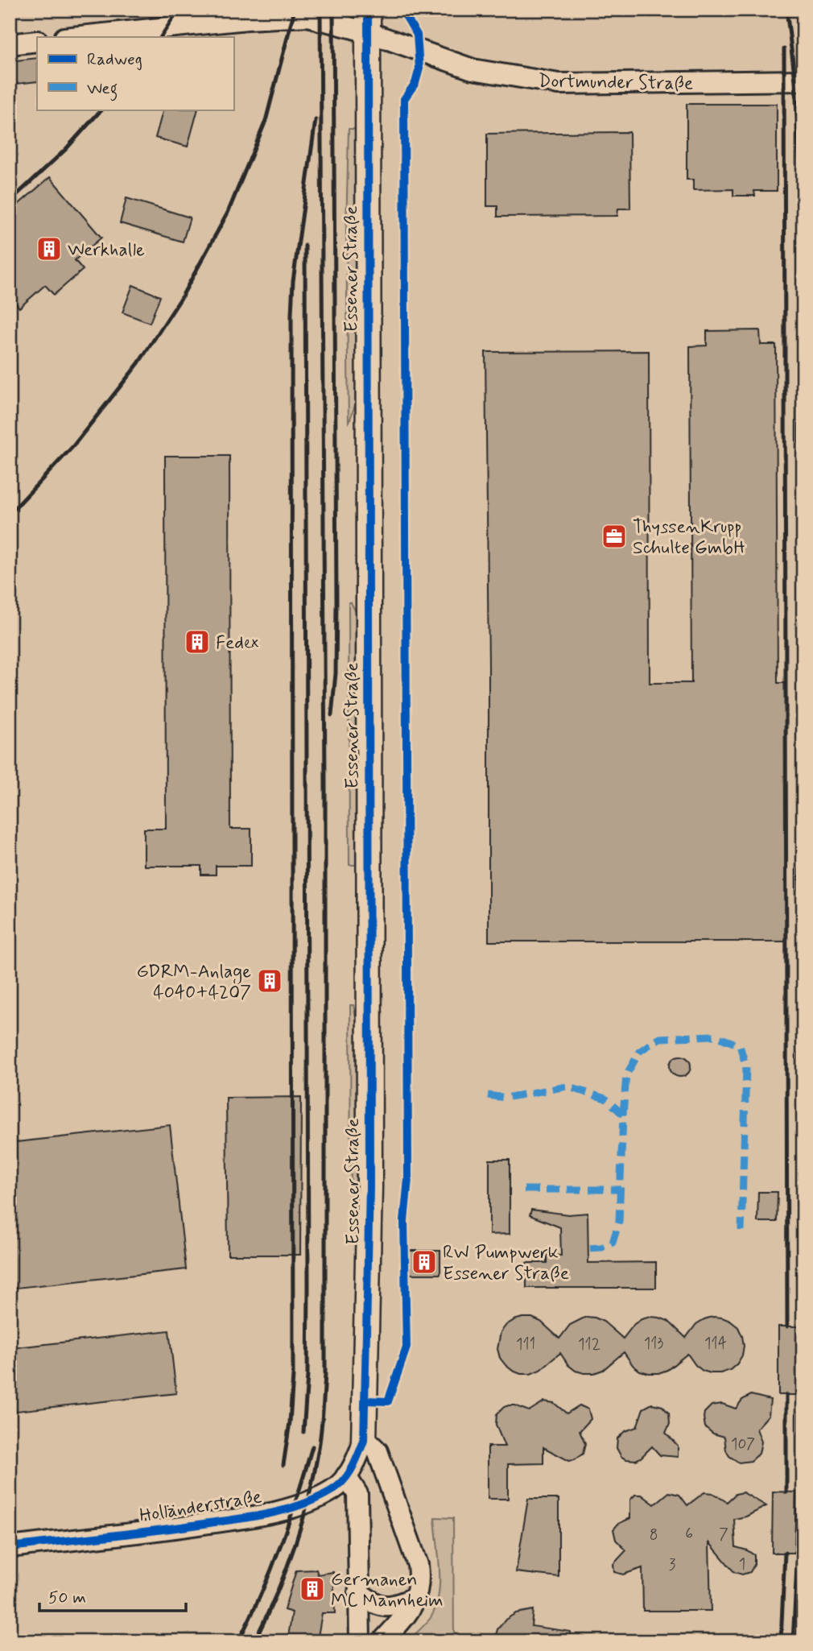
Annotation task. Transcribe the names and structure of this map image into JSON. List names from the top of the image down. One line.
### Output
{"streets":{"street":["Dortmunder Straße","Essener Straße","Holländerstraße"]},"crossings":[["Dortmunder Straße","Essener Straße"],["Essener Straße","Holländerstraße"]],"places":{"building":["Werkhalle","Fedex","GDRM-Anlage 4040+4207","RW Pumpwerk Essener Straße","Germanen MC Mannheim"],"office":["ThyssenKrupp Schulte GmbH"]},"house_numbers":["113","114","111","112","107","6","7","8","1","3"],"legend":["Radweg","Weg"],"scale_bar":"50 m"}
